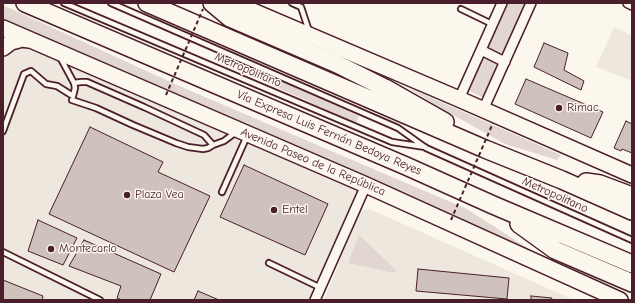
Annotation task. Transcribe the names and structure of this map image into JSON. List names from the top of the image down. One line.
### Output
{"streets":{"highway":["Vía Expresa Luis Fernán Bedoya Reyes"],"main road":["Avenida Paseo de la República"],"lane":["Metropolitano"]},"places":["Rimac","Plaza Vea","Entel","Montecarlo"]}
